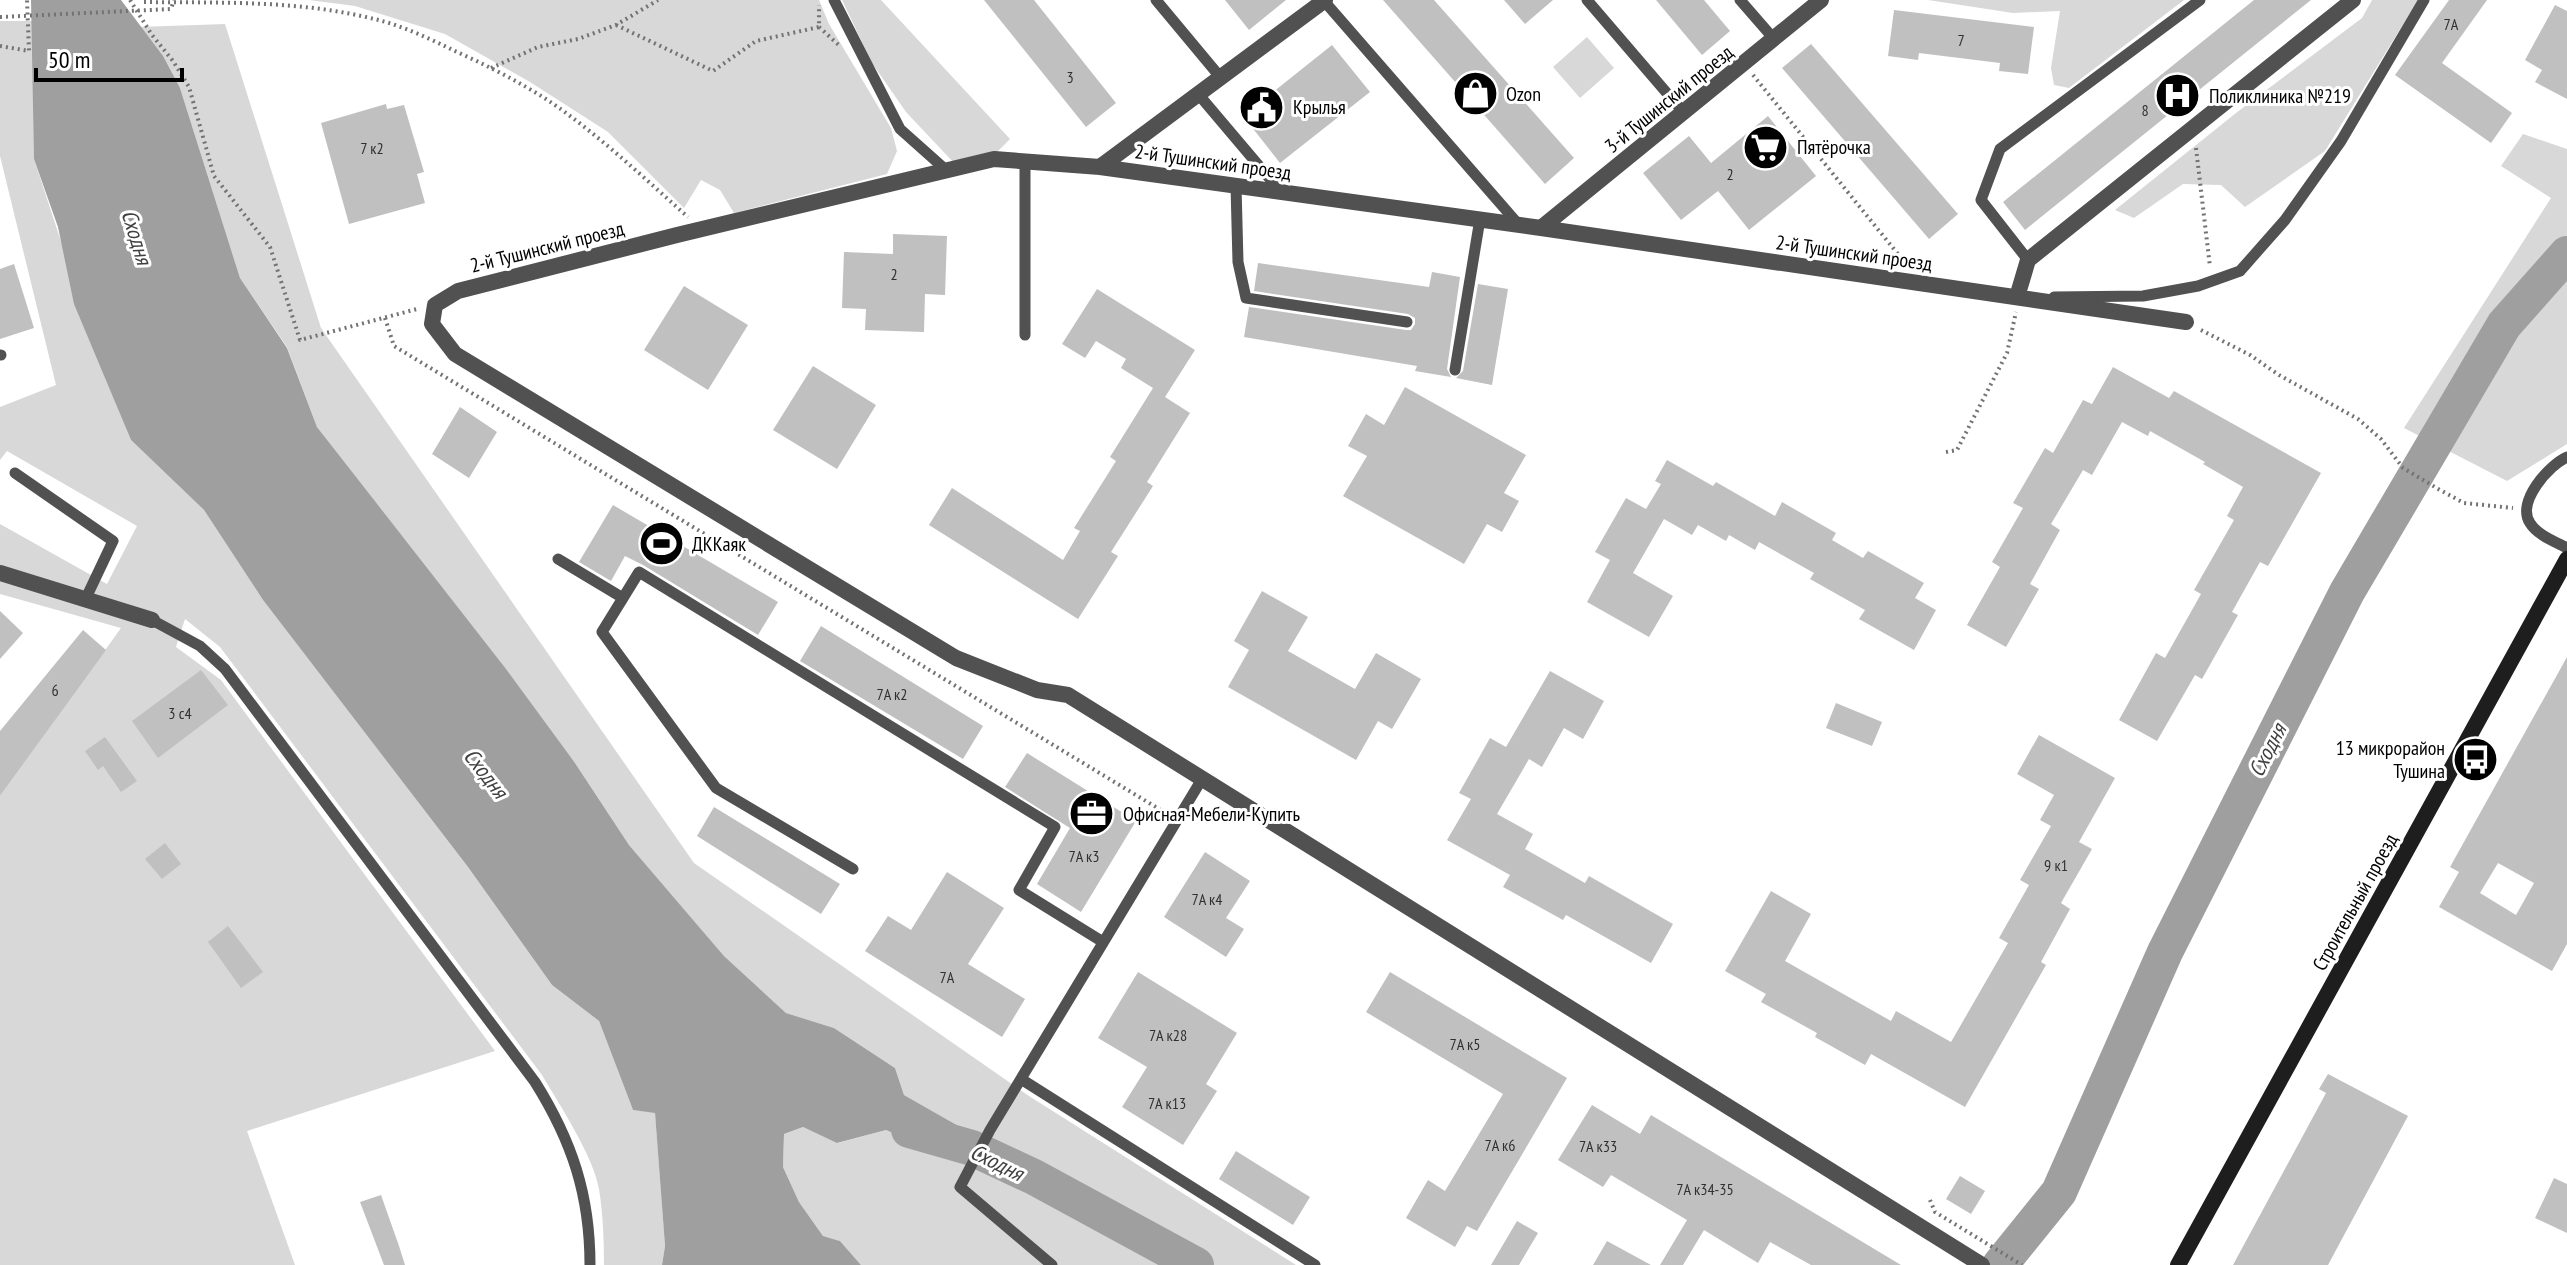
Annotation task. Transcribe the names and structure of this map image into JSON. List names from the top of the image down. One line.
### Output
{"streets":{"street":["3-й Тушинский проезд","2-й Тушинский проезд","Строительный проезд"]},"crossings":[["3-й Тушинский проезд","2-й Тушинский проезд"]],"water":["Сходня"],"places":{"shop":["Ozon"],"hospital":["Поликлиника №219"],"public building":["Крылья"],"supermarket":["Пятёрочка"],"sports":["ДККаяк"],"bus stop":["13 микрорайон Тушина"],"office":["Офисная-Мебели-Купить"]},"house_numbers":["7А","7","3","8","7 к2","2","2","6","7А к2","3 с4","7А к3","9 к1","7А к4","7А","7А к28","7А к5","7А к13","7А к6","7А к33","7А к34-35"],"scale_bar":"50 m"}
